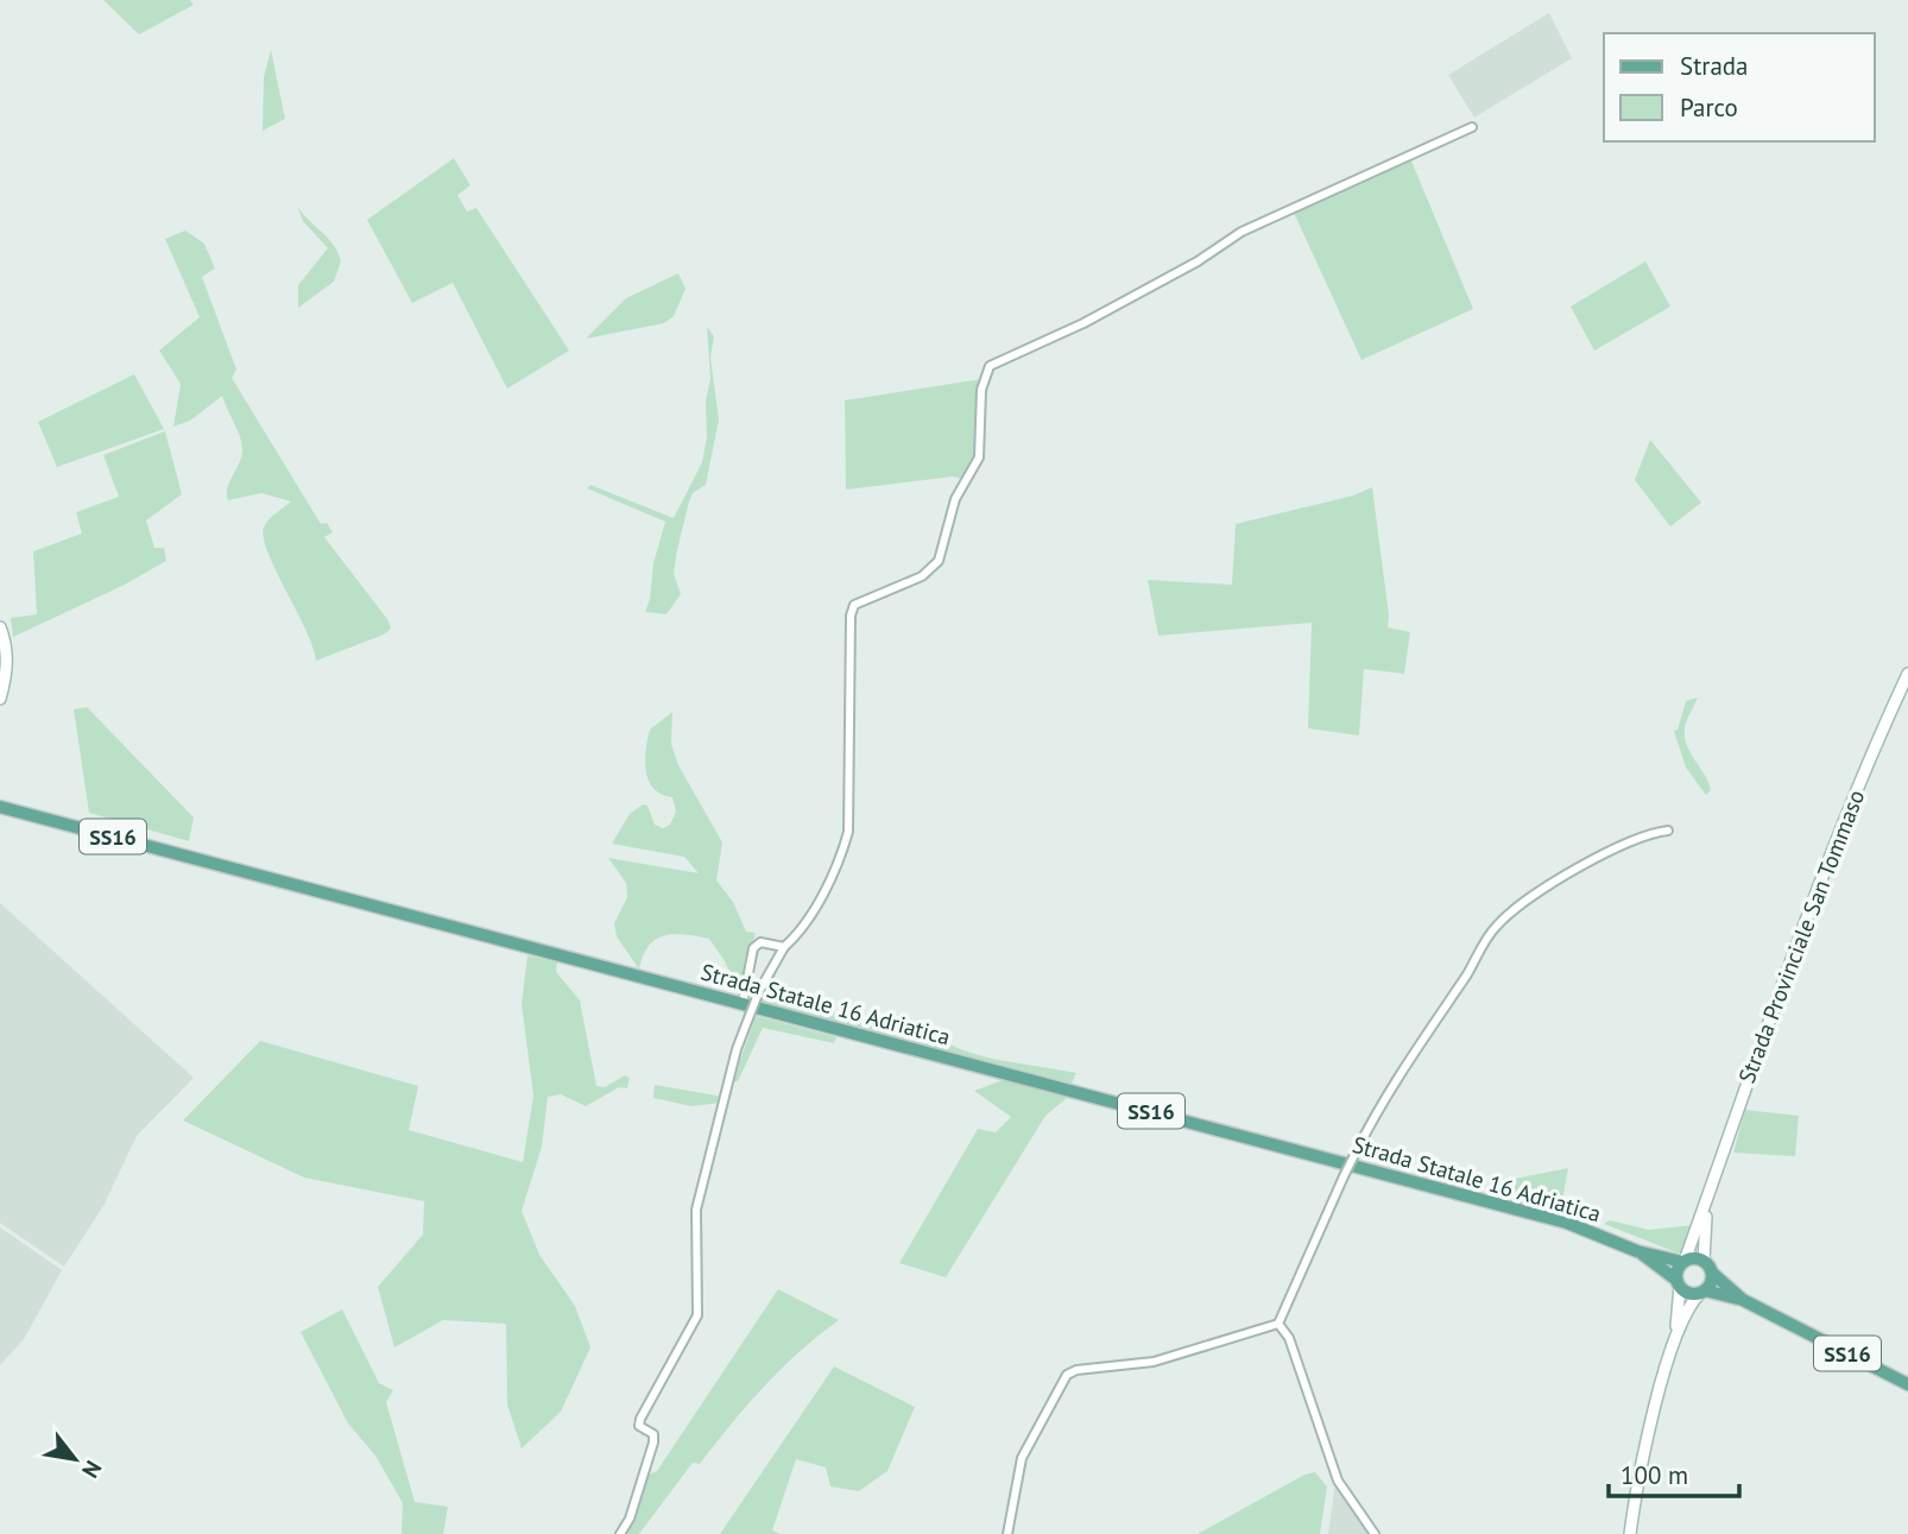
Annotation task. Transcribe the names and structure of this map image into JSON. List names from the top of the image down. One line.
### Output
{"streets":{"main road":["SS16","Strada Statale 16 Adriatica"],"street":["Strada Provinciale San Tommaso"]},"crossings":[["SS16","Strada Provinciale San Tommaso"],["SS16","Strada Statale 16 Adriatica"],["Strada Provinciale San Tommaso","Strada Statale 16 Adriatica"]],"legend":["Strada","Parco"],"scale_bar":"100 m","north":"bottom right"}
